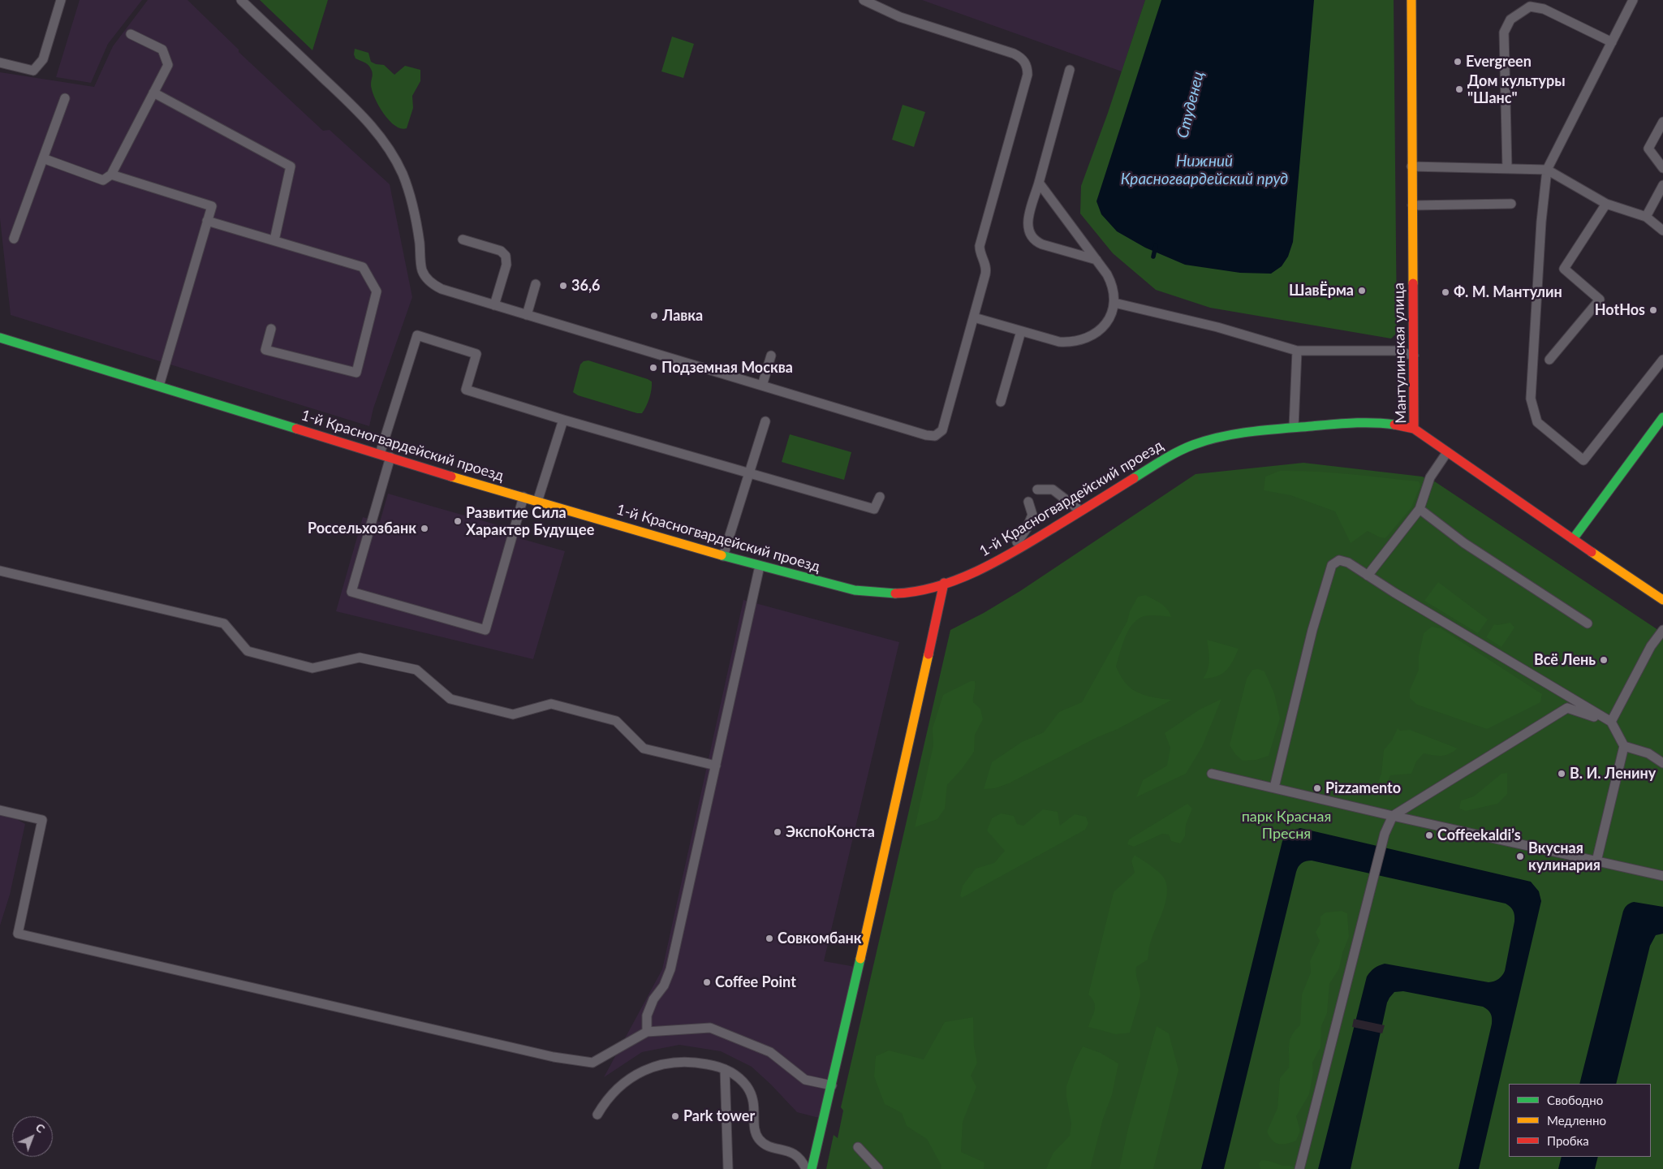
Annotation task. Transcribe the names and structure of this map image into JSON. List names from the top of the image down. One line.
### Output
{"streets":{"street":["Мантулинская улица","1-й Красногвардейский проезд"]},"crossings":[["Мантулинская улица","1-й Красногвардейский проезд"]],"water":["Студенец","Нижний Красногвардейский пруд"],"parks":["парк Красная Пресня"],"places":["Evergreen","Дом культуры \"Шанс\"","36,6","ШавЁрма","Ф. М. Мантулин","HotHos","Лавка","Подземная Москва","Развитие Сила Характер Будущее","Россельхозбанк","Всё Лень","В. И. Ленину","Pizzamento","ЭкспоКонста","Coffeekaldi’s","Вкусная кулинария","Совкомбанк","Coffee Point","Park tower"],"legend":["Свободно","Медленно","Пробка"],"north":"top right"}
